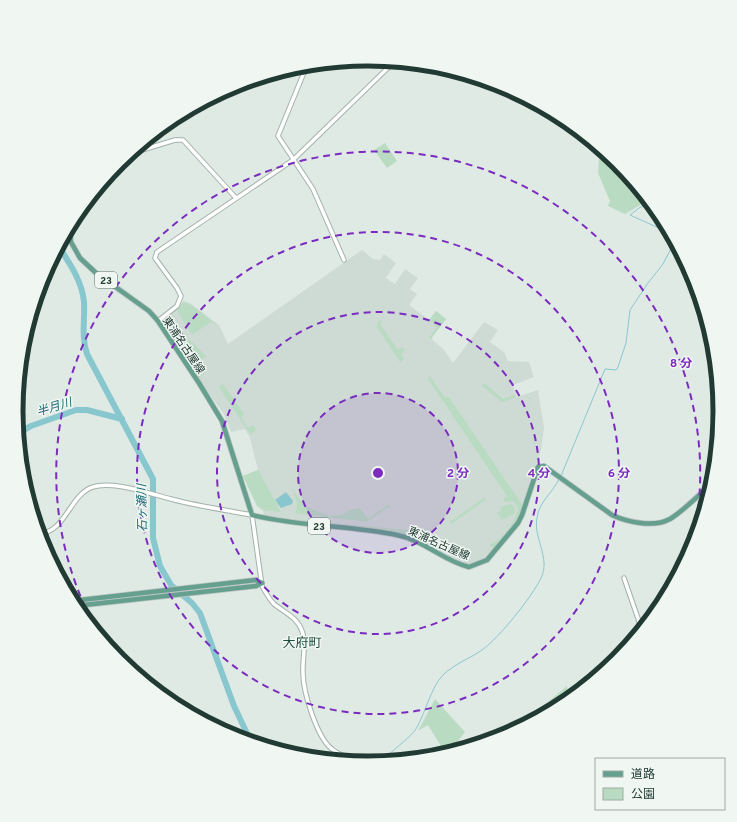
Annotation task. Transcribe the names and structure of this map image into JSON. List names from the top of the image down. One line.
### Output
{"streets":{"main road":["23","東浦名古屋線"]},"districts":["大府町"],"water":["半月川","石ヶ瀬川"],"legend":["道路","公園"],"rings":["8 分","2 分","4 分","6 分"]}
